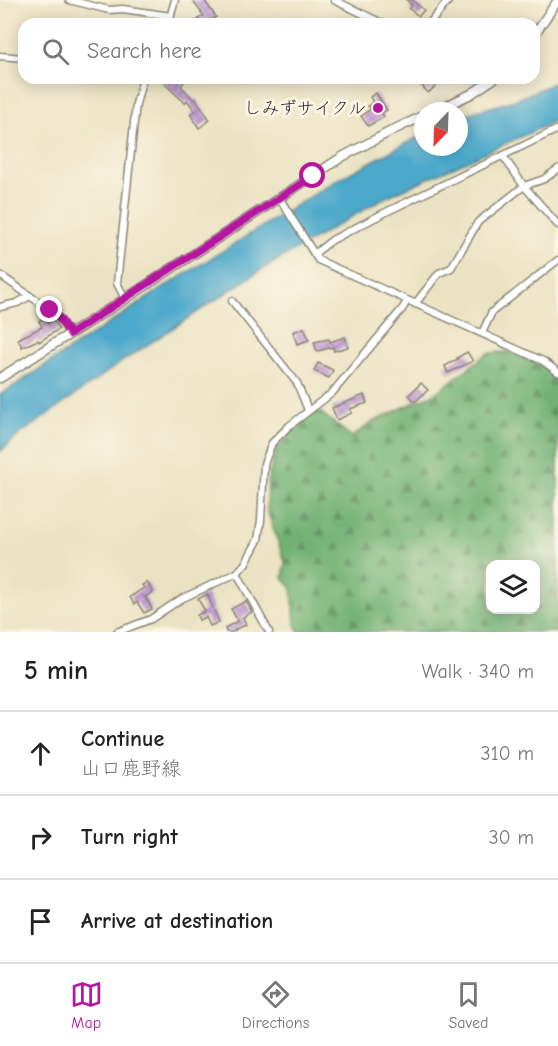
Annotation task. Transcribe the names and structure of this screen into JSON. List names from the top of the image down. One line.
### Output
{"places":["しみずサイクル"],"north":"bottom left","page":{"search":"Search here","heading":["5 min","Walk · 340 m"],"list":[["Continue","山口鹿野線","310 m"],["Turn right","30 m"],"Arrive at destination"],"nav":["Map","Directions","Saved"]}}
